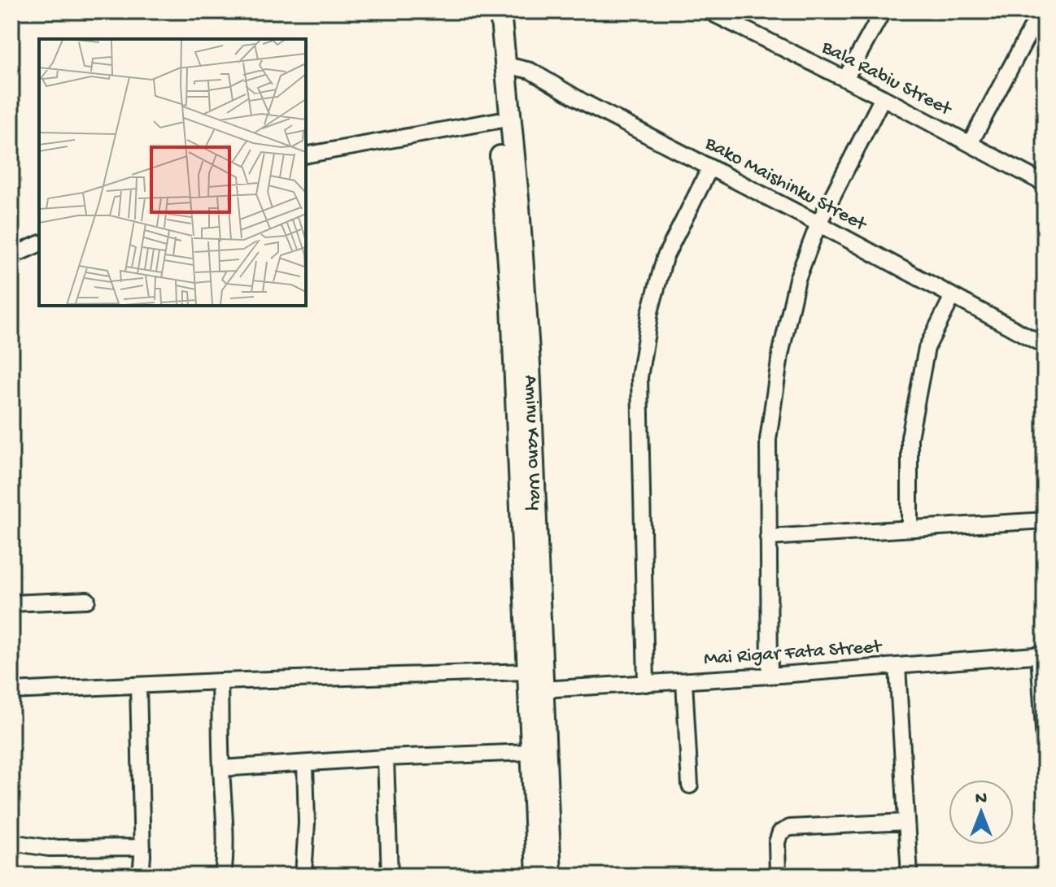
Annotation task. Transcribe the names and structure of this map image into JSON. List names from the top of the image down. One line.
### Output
{"streets":{"main road":["Aminu Kano Way"],"street":["Bala Rabiu Street","Bako Maishinku Street","Mai Rigar Fata Street"]},"crossings":[["Bako Maishinku Street","Aminu Kano Way"],["Aminu Kano Way","Mai Rigar Fata Street"]],"north":"top"}
